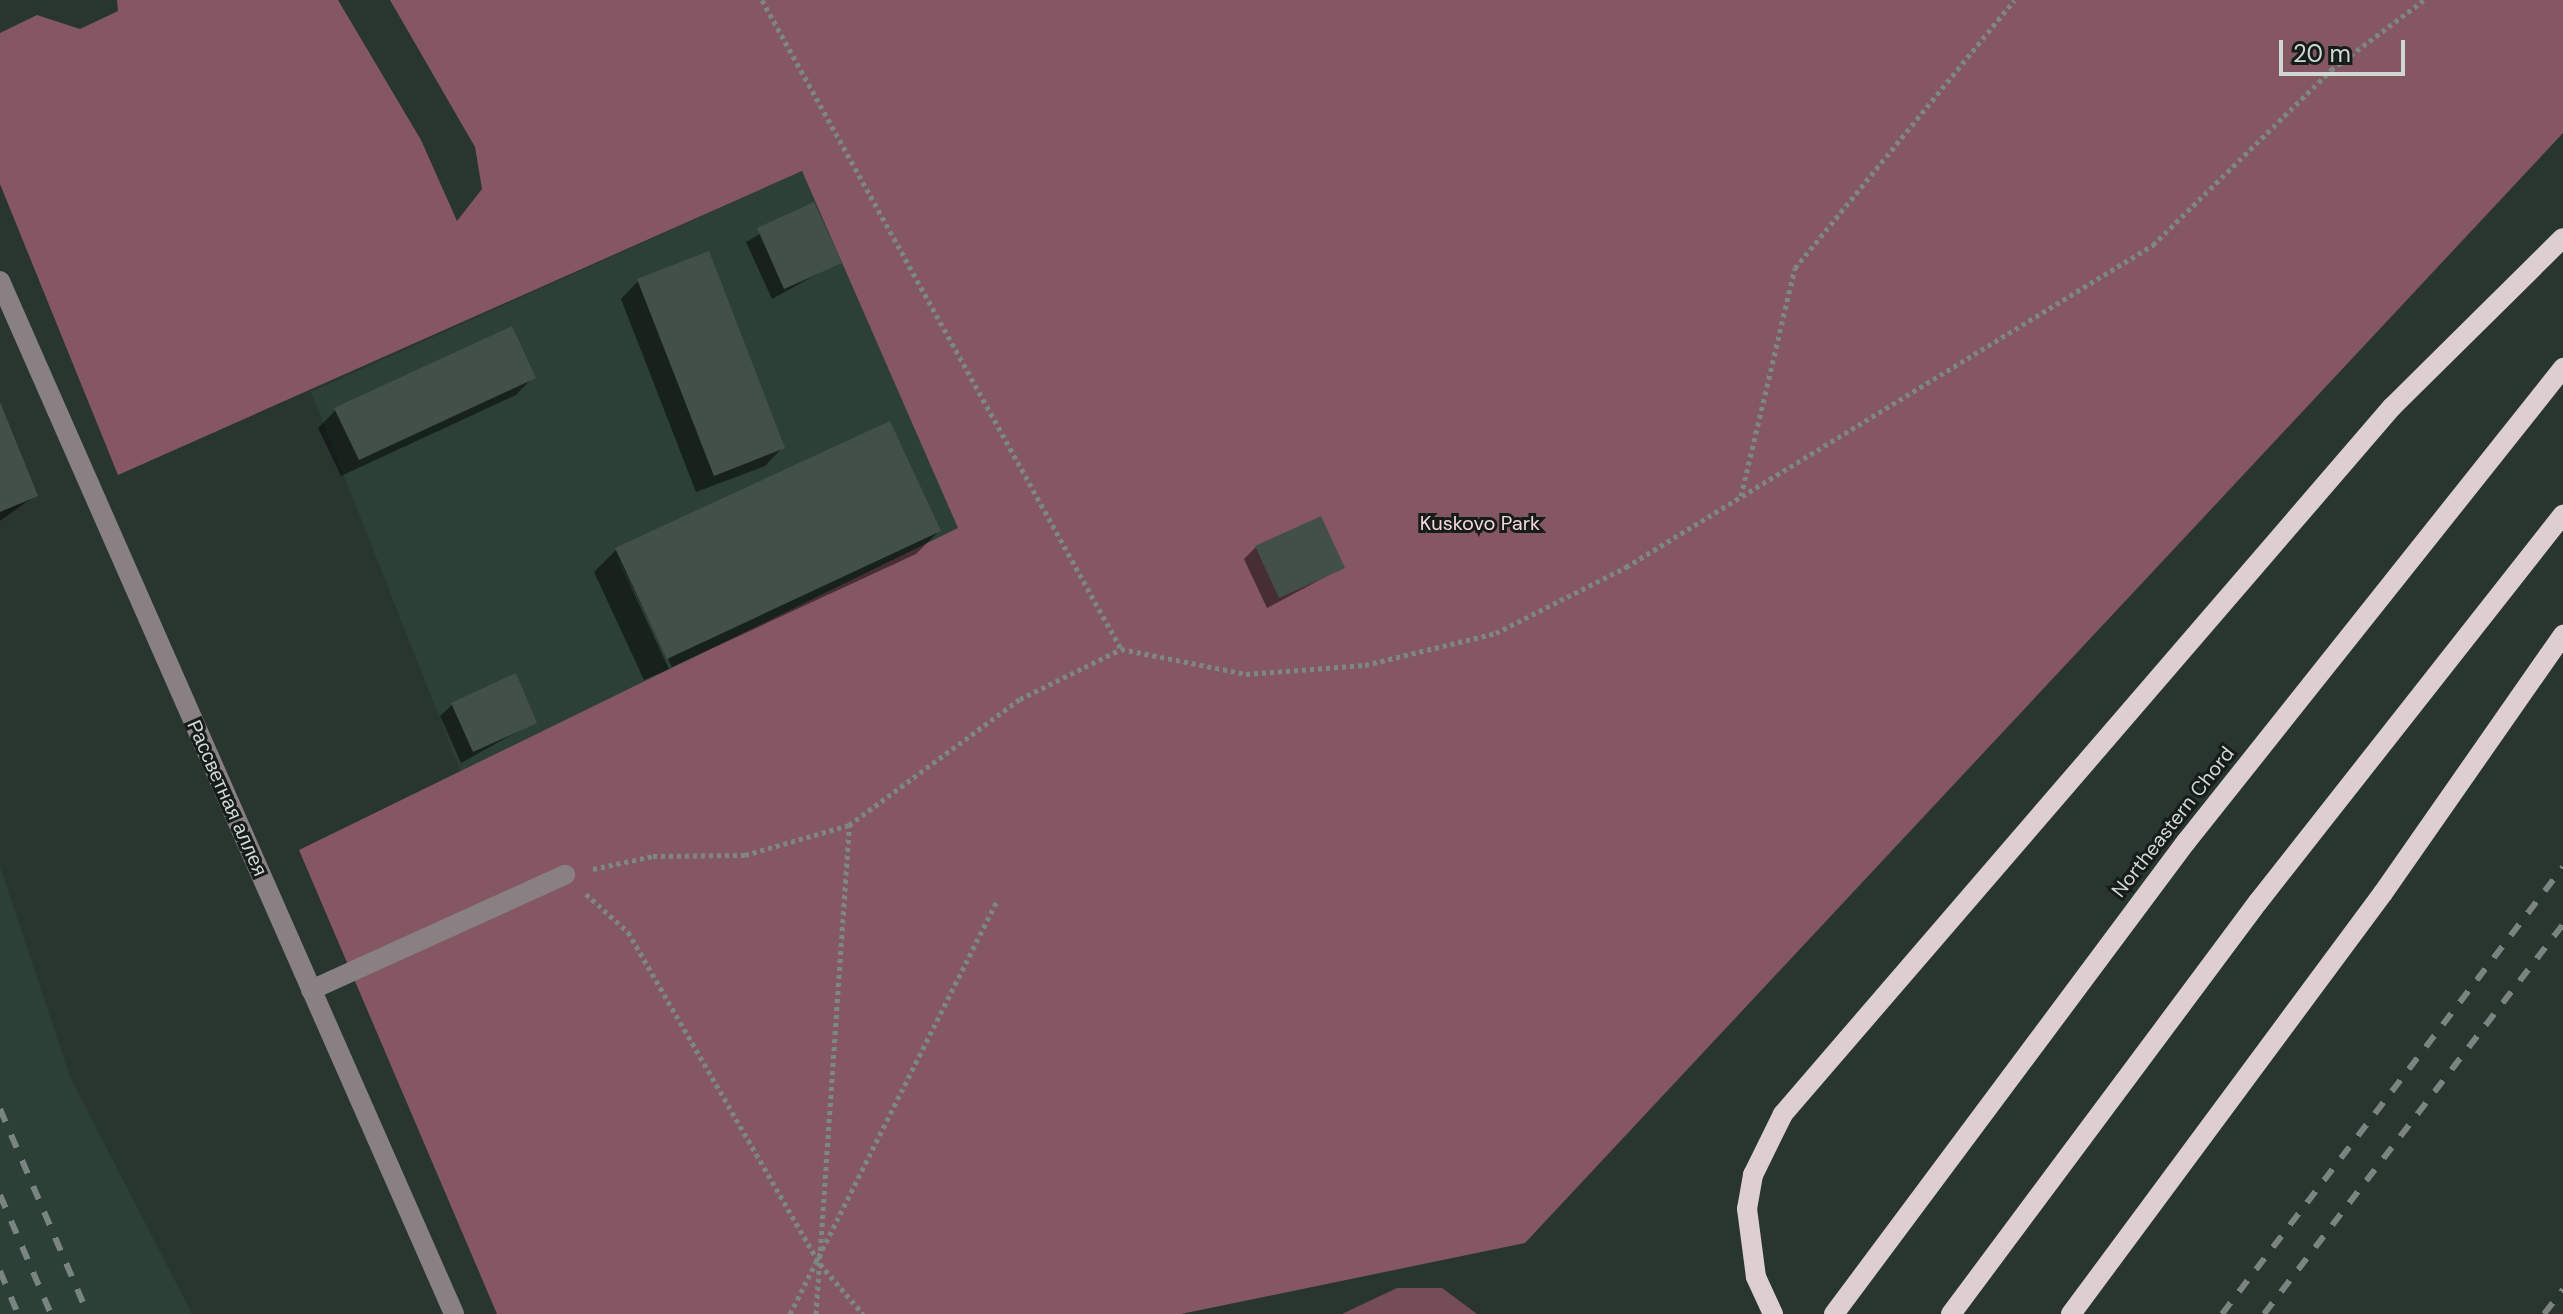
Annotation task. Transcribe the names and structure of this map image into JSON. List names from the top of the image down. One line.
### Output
{"streets":{"main road":["Northeastern Chord"],"street":["Рассветная аллея"]},"parks":["Kuskovo Park"],"scale_bar":"20 m"}
